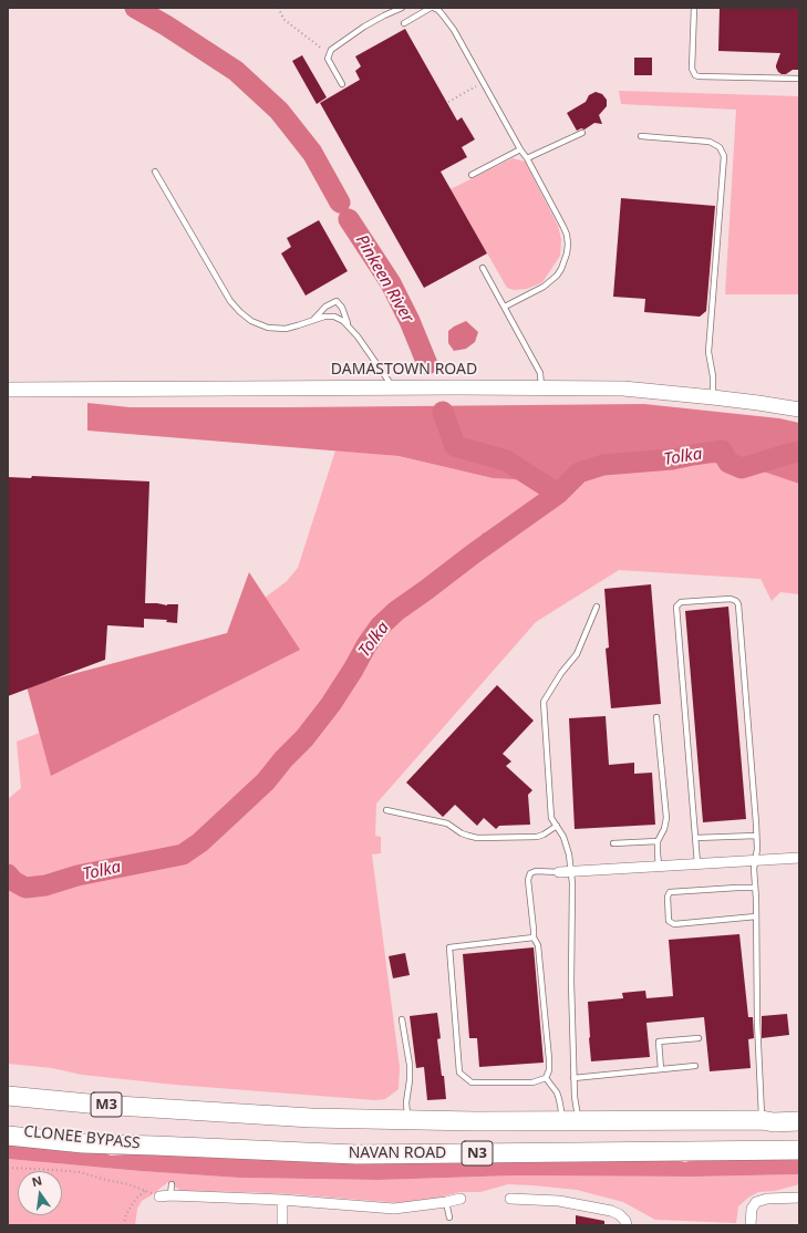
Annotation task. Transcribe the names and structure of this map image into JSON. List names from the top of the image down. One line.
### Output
{"streets":{"highway":["M3","CLONEE BYPASS","NAVAN ROAD","N3"],"street":["DAMASTOWN ROAD"]},"crossings":[["M3","N3"],["CLONEE BYPASS","NAVAN ROAD"]],"water":["Pinkeen River","Tolka"],"north":"top"}
